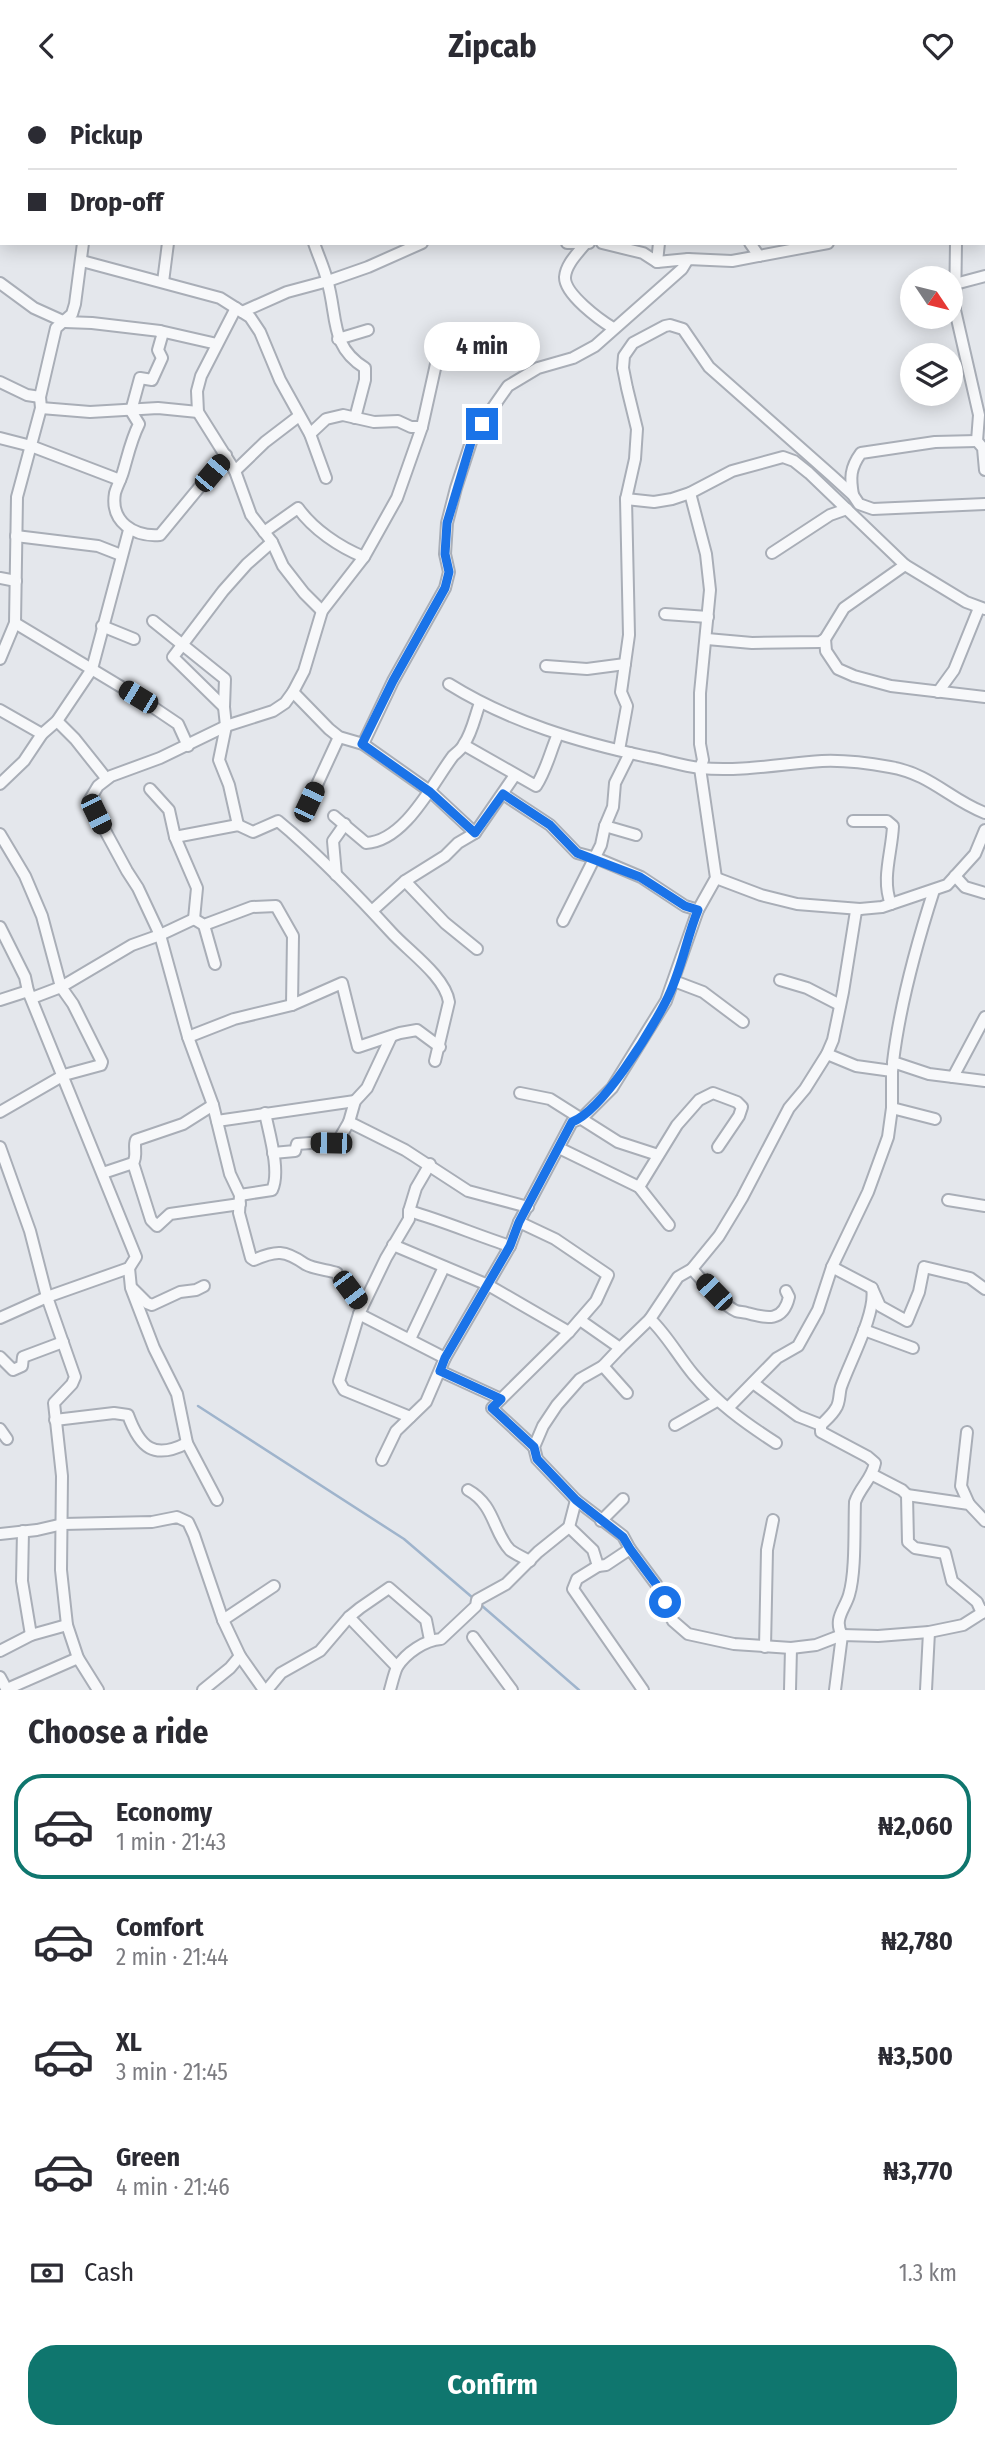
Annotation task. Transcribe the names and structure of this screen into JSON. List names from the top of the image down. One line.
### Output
{"north":"bottom right","page":{"header":"Zipcab","banner":["Pickup","Drop-off"],"bubble":"4 min","heading":"Choose a ride","list":[{"name":"Economy","note":"1 min · 21:43","value":"₦2,060"},{"name":"Comfort","note":"2 min · 21:44","value":"₦2,780"},{"name":"XL","note":"3 min · 21:45","value":"₦3,500"},{"name":"Green","note":"4 min · 21:46","value":"₦3,770"}],"pay":["Cash","1.3 km"],"buttons":"Confirm"}}
